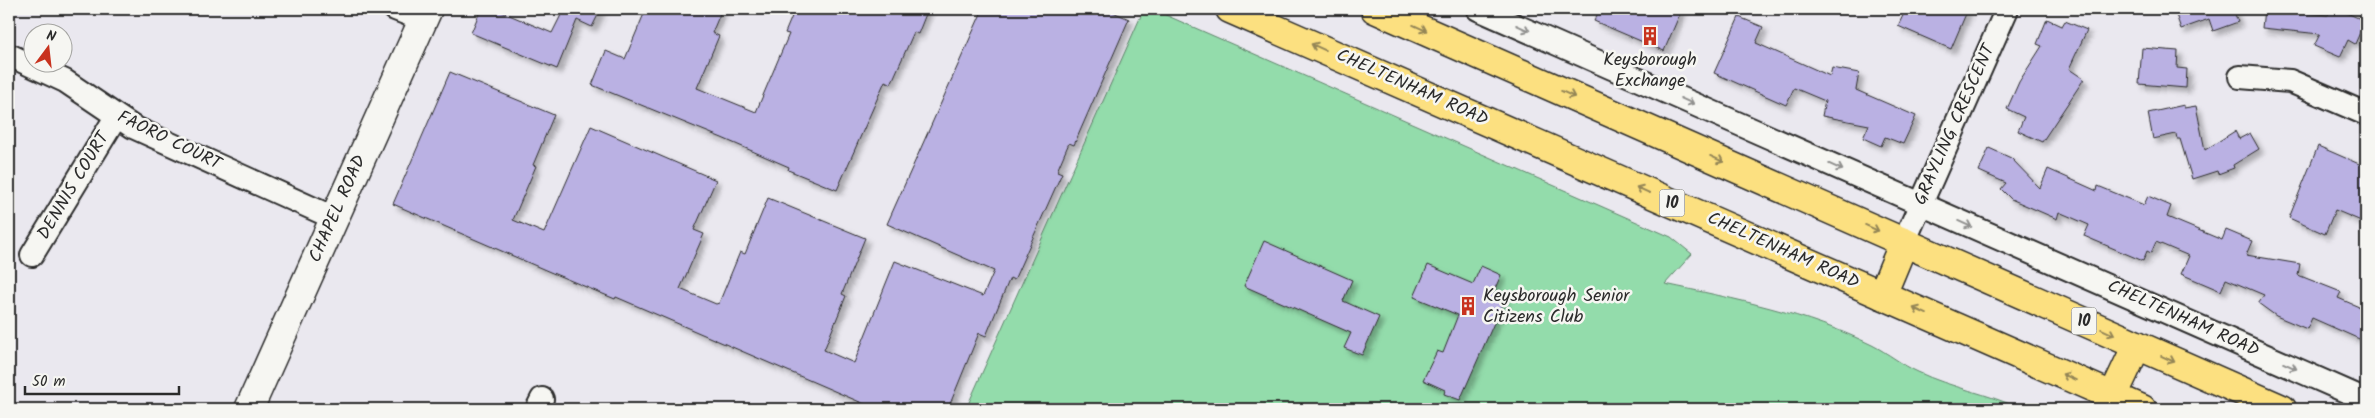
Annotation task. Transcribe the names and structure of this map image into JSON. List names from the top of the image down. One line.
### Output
{"streets":{"main road":["CHELTENHAM ROAD","10","CHAPEL ROAD"],"street":["GRAYLING CRESCENT","FAORO COURT","DENNIS COURT"]},"crossings":[["CHELTENHAM ROAD","GRAYLING CRESCENT"],["GRAYLING CRESCENT","10"],["FAORO COURT","DENNIS COURT"],["FAORO COURT","CHAPEL ROAD"]],"places":{"building":["Keysborough Exchange","Keysborough Senior Citizens Club"]},"scale_bar":"50 m","north":"top"}
